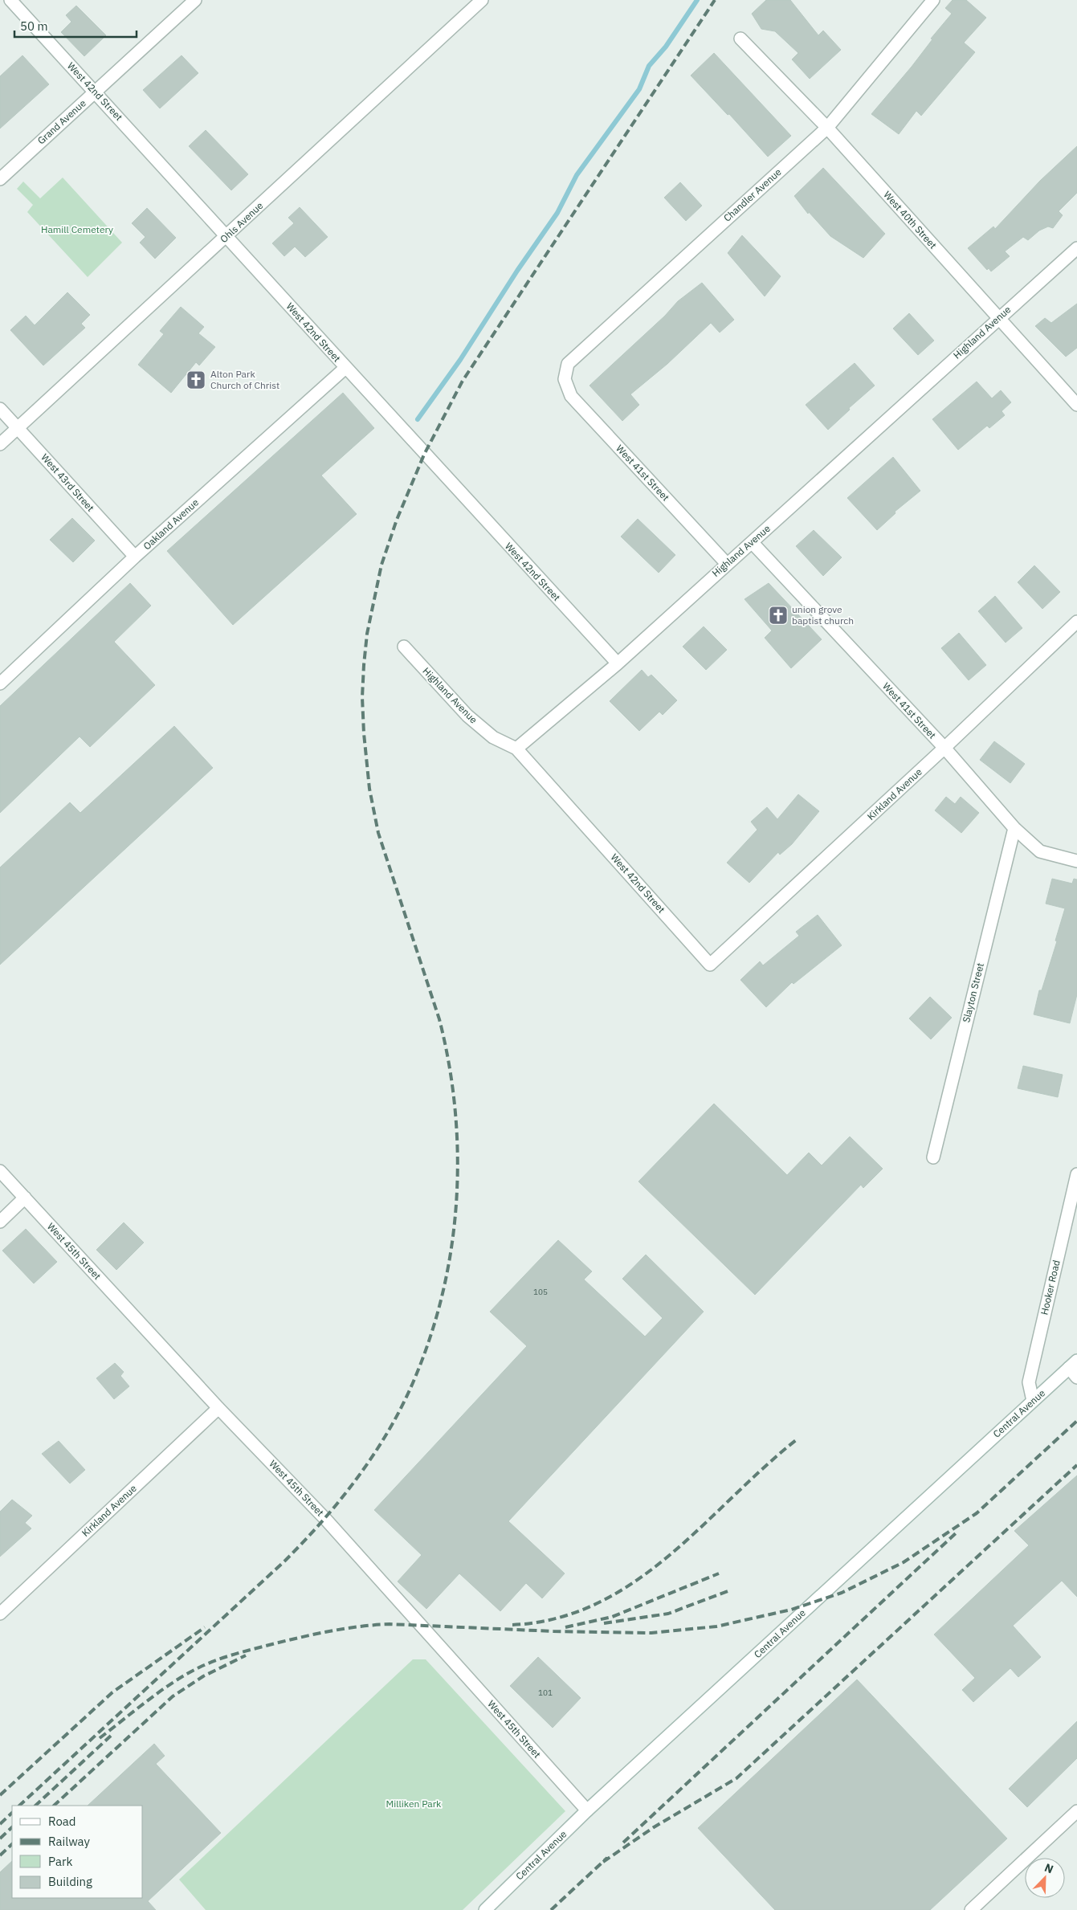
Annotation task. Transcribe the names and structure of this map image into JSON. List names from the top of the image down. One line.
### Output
{"streets":{"street":["West 42nd Street","Grand Avenue","Chandler Avenue","West 40th Street","Ohls Avenue","Highland Avenue","West 41st Street","West 43rd Street","Oakland Avenue","Kirkland Avenue","Slayton Street","West 45th Street","Hooker Road","Central Avenue"]},"crossings":[["West 42nd Street","Grand Avenue"],["West 42nd Street","Ohls Avenue"],["West 42nd Street","Highland Avenue"],["West 42nd Street","Oakland Avenue"],["West 42nd Street","Kirkland Avenue"],["Chandler Avenue","West 40th Street"],["Chandler Avenue","West 41st Street"],["West 40th Street","Highland Avenue"],["Ohls Avenue","West 43rd Street"],["Highland Avenue","West 41st Street"],["West 41st Street","Kirkland Avenue"],["West 41st Street","Slayton Street"],["West 43rd Street","Oakland Avenue"],["Kirkland Avenue","West 45th Street"],["West 45th Street","Central Avenue"],["Hooker Road","Central Avenue"]],"parks":["Hamill Cemetery","Milliken Park"],"places":{"church":["Alton Park Church of Christ","union grove baptist church"]},"house_numbers":["105","101"],"legend":["Road","Railway","Park","Building"],"scale_bar":"50 m","north":"top right"}
